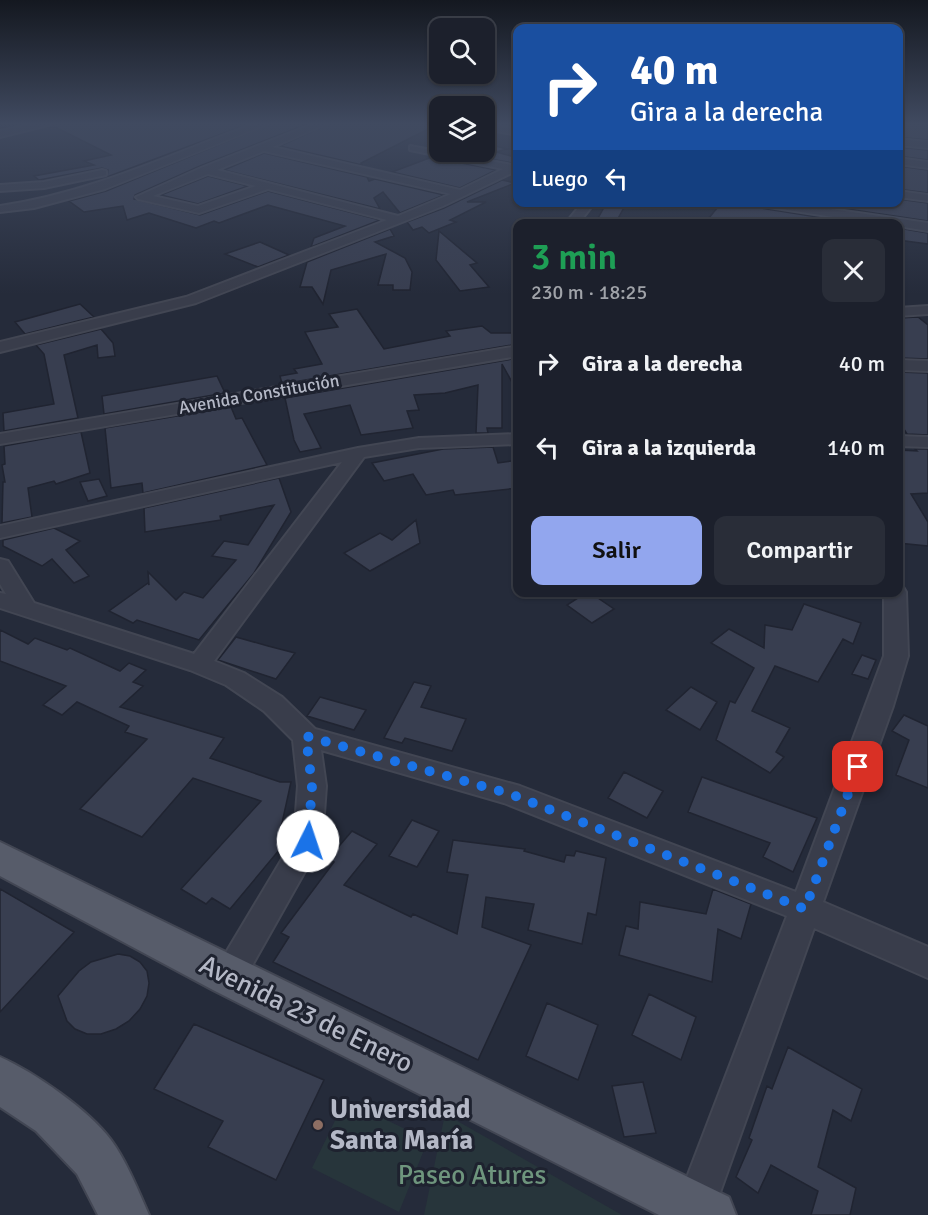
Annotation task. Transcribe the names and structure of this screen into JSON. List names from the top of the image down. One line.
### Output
{"streets":{"main road":["Avenida 23 de Enero"],"street":["Avenida Constitución"]},"parks":["Paseo Atures"],"places":["Universidad Santa María"],"page":{"turn":["40 m","Gira a la derecha"],"then":"Luego","heading":["3 min","230 m · 18:25"],"list":[{"name":"Gira a la derecha","value":"40 m"},{"name":"Gira a la izquierda","value":"140 m"}],"buttons":["Salir","Compartir"]}}
